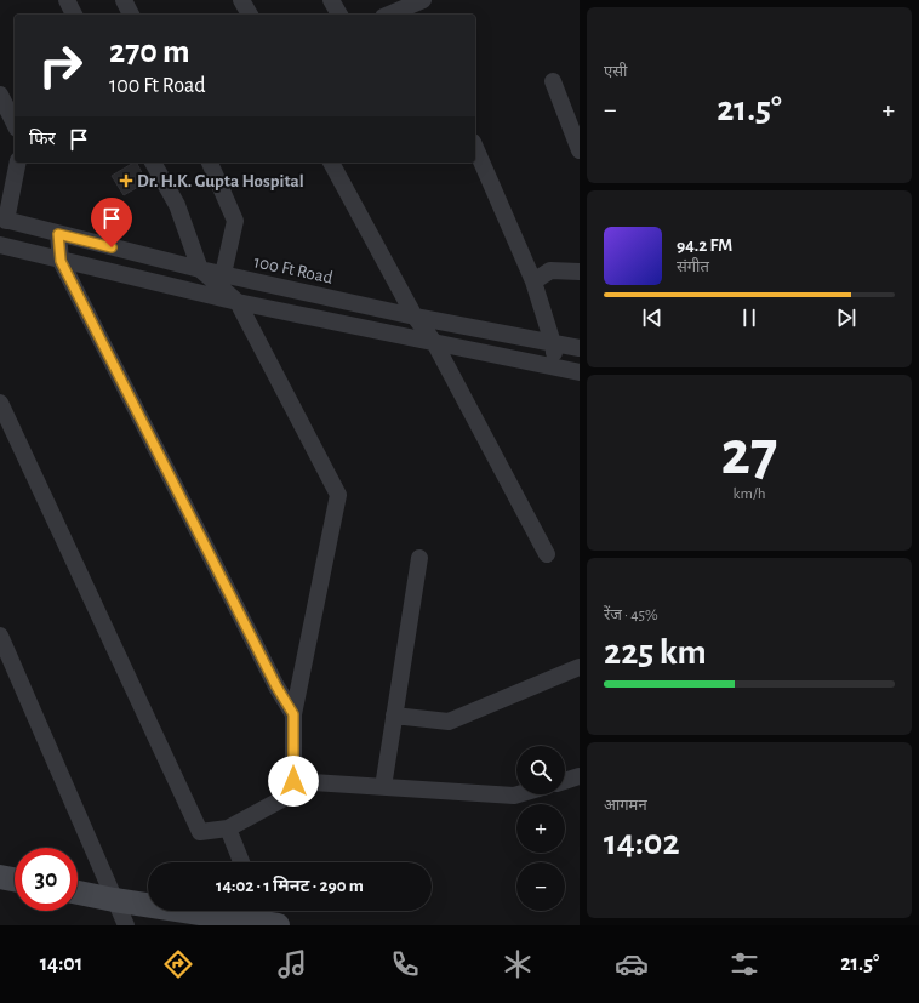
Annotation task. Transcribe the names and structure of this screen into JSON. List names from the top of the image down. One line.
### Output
{"streets":{"street":["100 Ft Road"]},"places":{"health":["Dr. H.K. Gupta Hospital"]},"page":{"tile":["एसी",["27","km/h"],["रेंज · 45%","225 km"],["आगमन","14:02"]],"turn":["270 m","100 Ft Road"],"heat":["−","21.5°","+"],"then":"फिर","song":["94.2 FM","संगीत"],"map_buttons":["+","−"],"limit":"30","trip":"14:02 · 1 मिनट · 290 m","tabs":["14:01","21.5°"]}}
